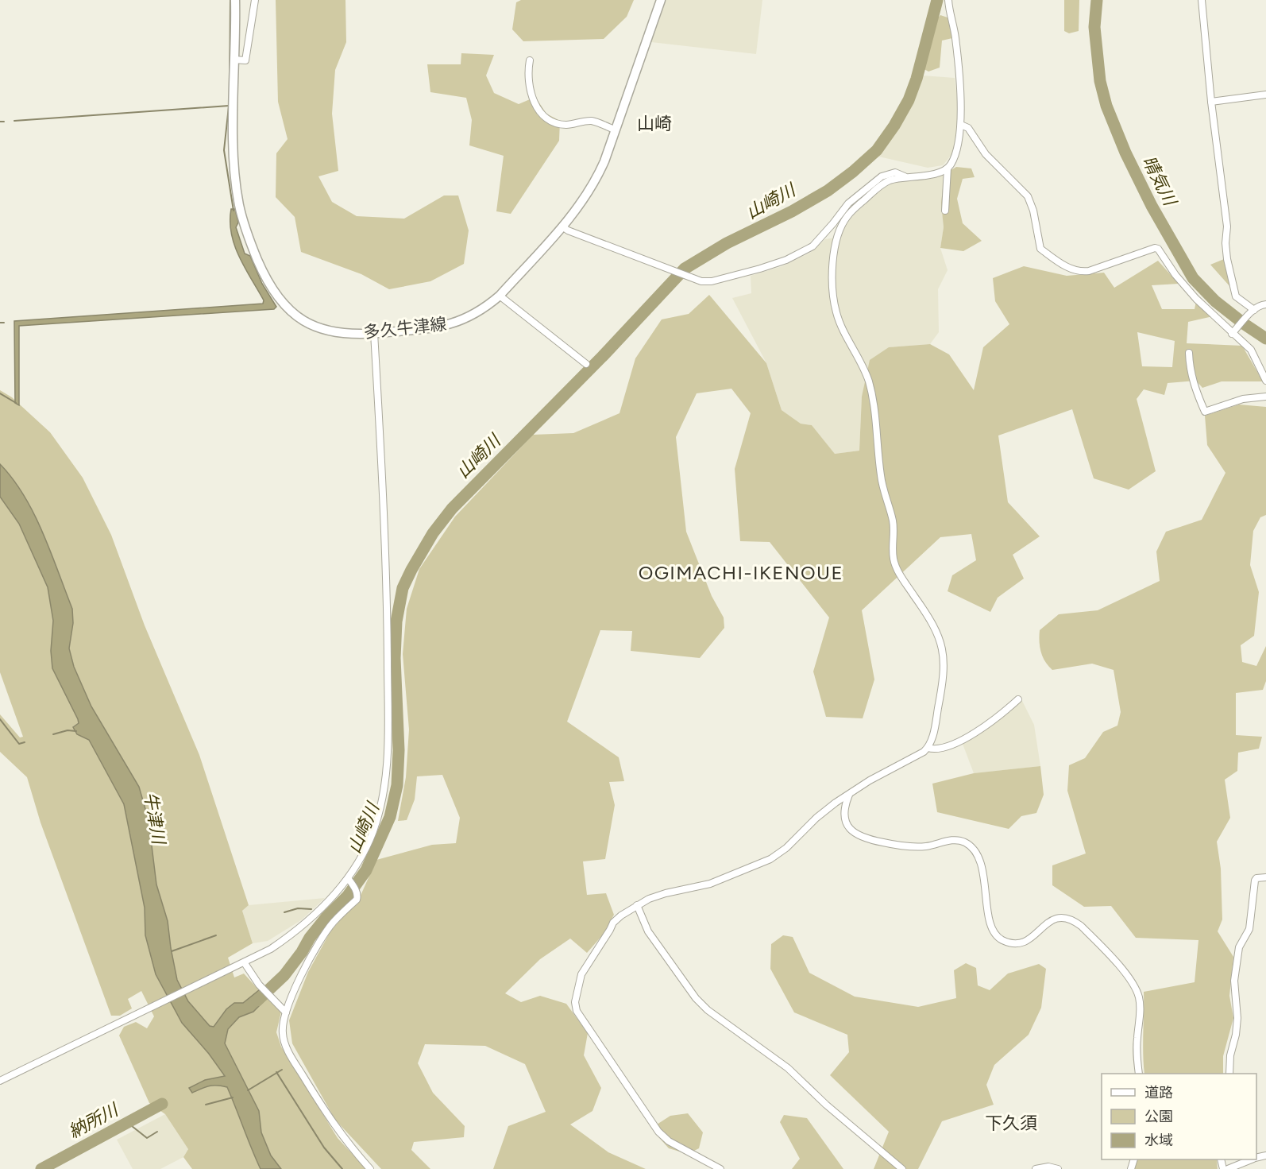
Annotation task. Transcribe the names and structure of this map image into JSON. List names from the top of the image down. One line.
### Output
{"streets":{"main road":["多久牛津線"]},"districts":["山崎","OGIMACHI-IKENOUE","下久須"],"water":["晴気川","山崎川","牛津川","納所川"],"legend":["道路","公園","水域"]}
